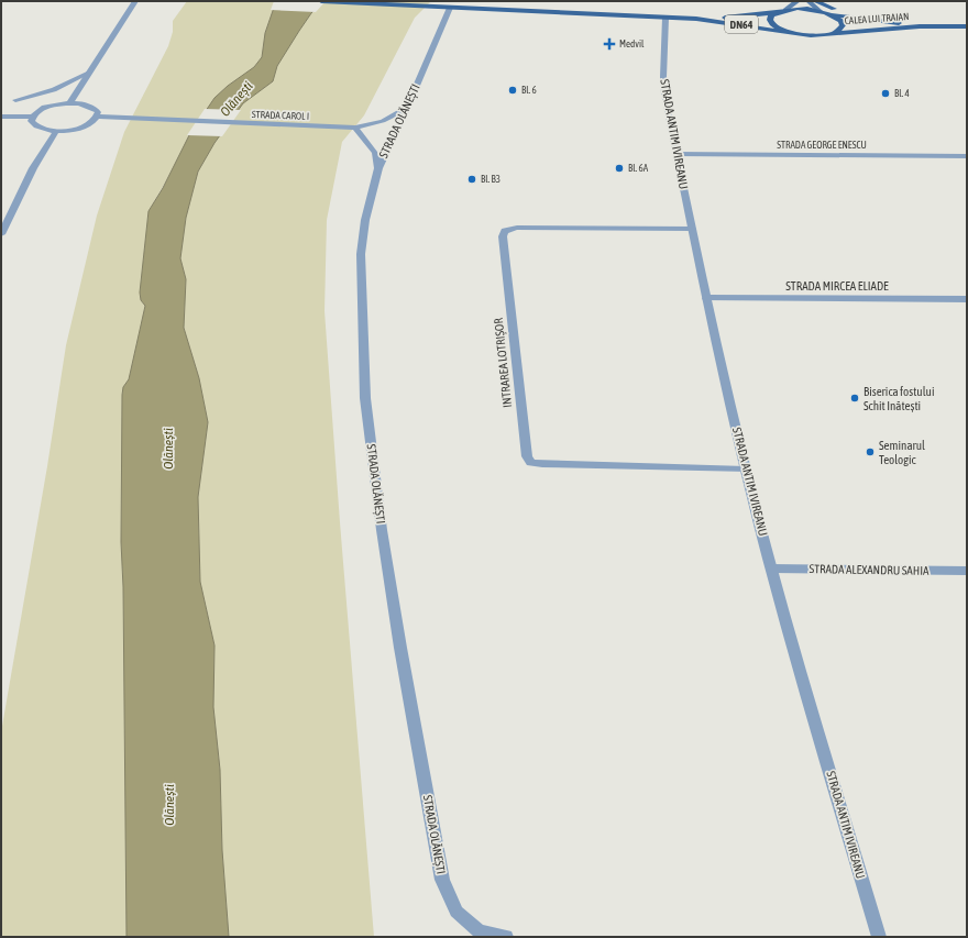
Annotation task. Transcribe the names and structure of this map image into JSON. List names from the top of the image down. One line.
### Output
{"streets":{"main road":["CALEA LUI TRAIAN","DN64"],"street":["STRADA CAROL I","STRADA OLĂNEȘTI","STRADA ANTIM IVIREANU","STRADA GEORGE ENESCU","STRADA MIRCEA ELIADE","INTRAREA LOTRIȘOR","STRADA ALEXANDRU SAHIA"]},"crossings":[["CALEA LUI TRAIAN","DN64"],["DN64","STRADA OLĂNEȘTI"],["DN64","STRADA ANTIM IVIREANU"],["STRADA CAROL I","STRADA OLĂNEȘTI"],["STRADA ANTIM IVIREANU","STRADA GEORGE ENESCU"],["STRADA ANTIM IVIREANU","STRADA MIRCEA ELIADE"],["STRADA ANTIM IVIREANU","INTRAREA LOTRIȘOR"],["STRADA ANTIM IVIREANU","STRADA ALEXANDRU SAHIA"]],"water":["Olănești"],"places":{"health":["Medvil"],"other":["Bl. 6","Bl. 4","Bl. 6A","Bl. B3","Biserica fostului Schit Inătești","Seminarul Teologic"]}}
